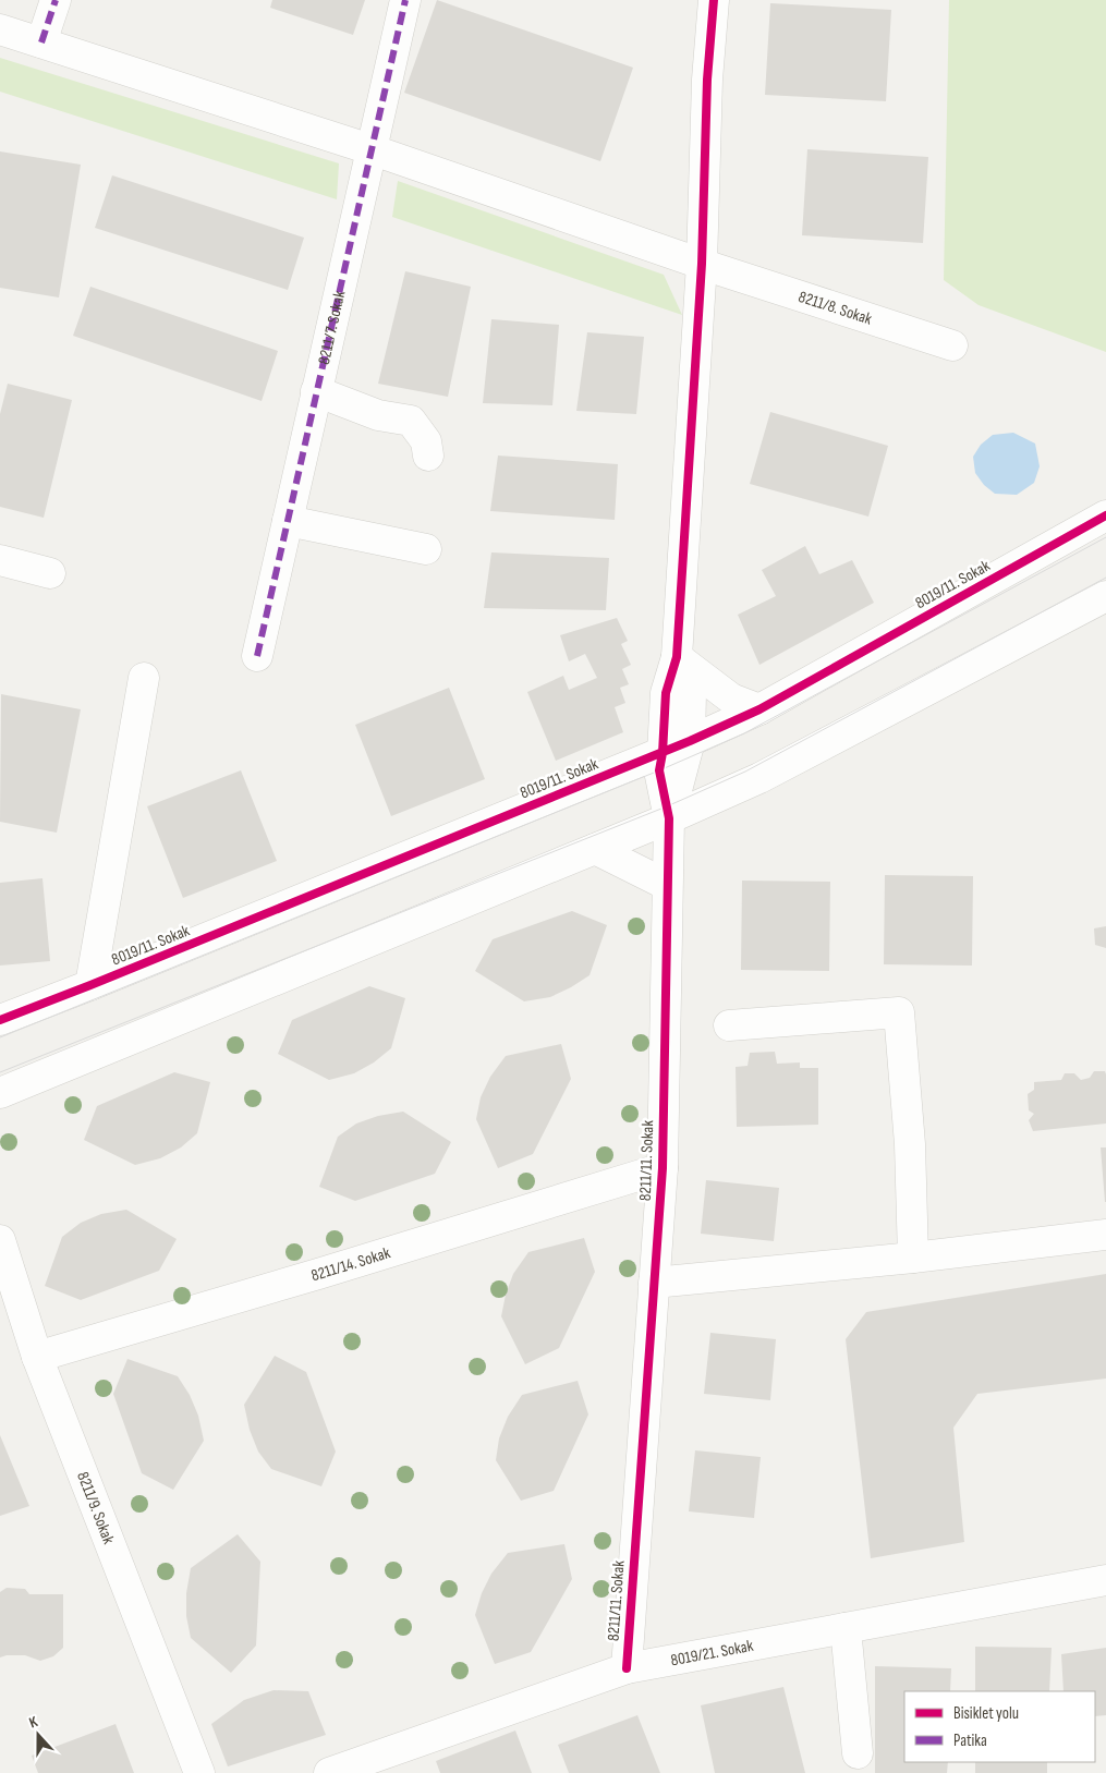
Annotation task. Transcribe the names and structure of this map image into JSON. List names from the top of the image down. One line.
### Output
{"streets":{"street":["8211/8. Sokak","8211/7. Sokak","8019/11. Sokak","8211/11. Sokak","8211/14. Sokak","8211/9. Sokak","8019/21. Sokak"]},"crossings":[["8211/8. Sokak","8211/7. Sokak"],["8019/11. Sokak","8211/11. Sokak"],["8211/11. Sokak","8211/14. Sokak"],["8211/11. Sokak","8019/21. Sokak"],["8211/14. Sokak","8211/9. Sokak"]],"legend":["Bisiklet yolu","Patika"],"north":"top"}
